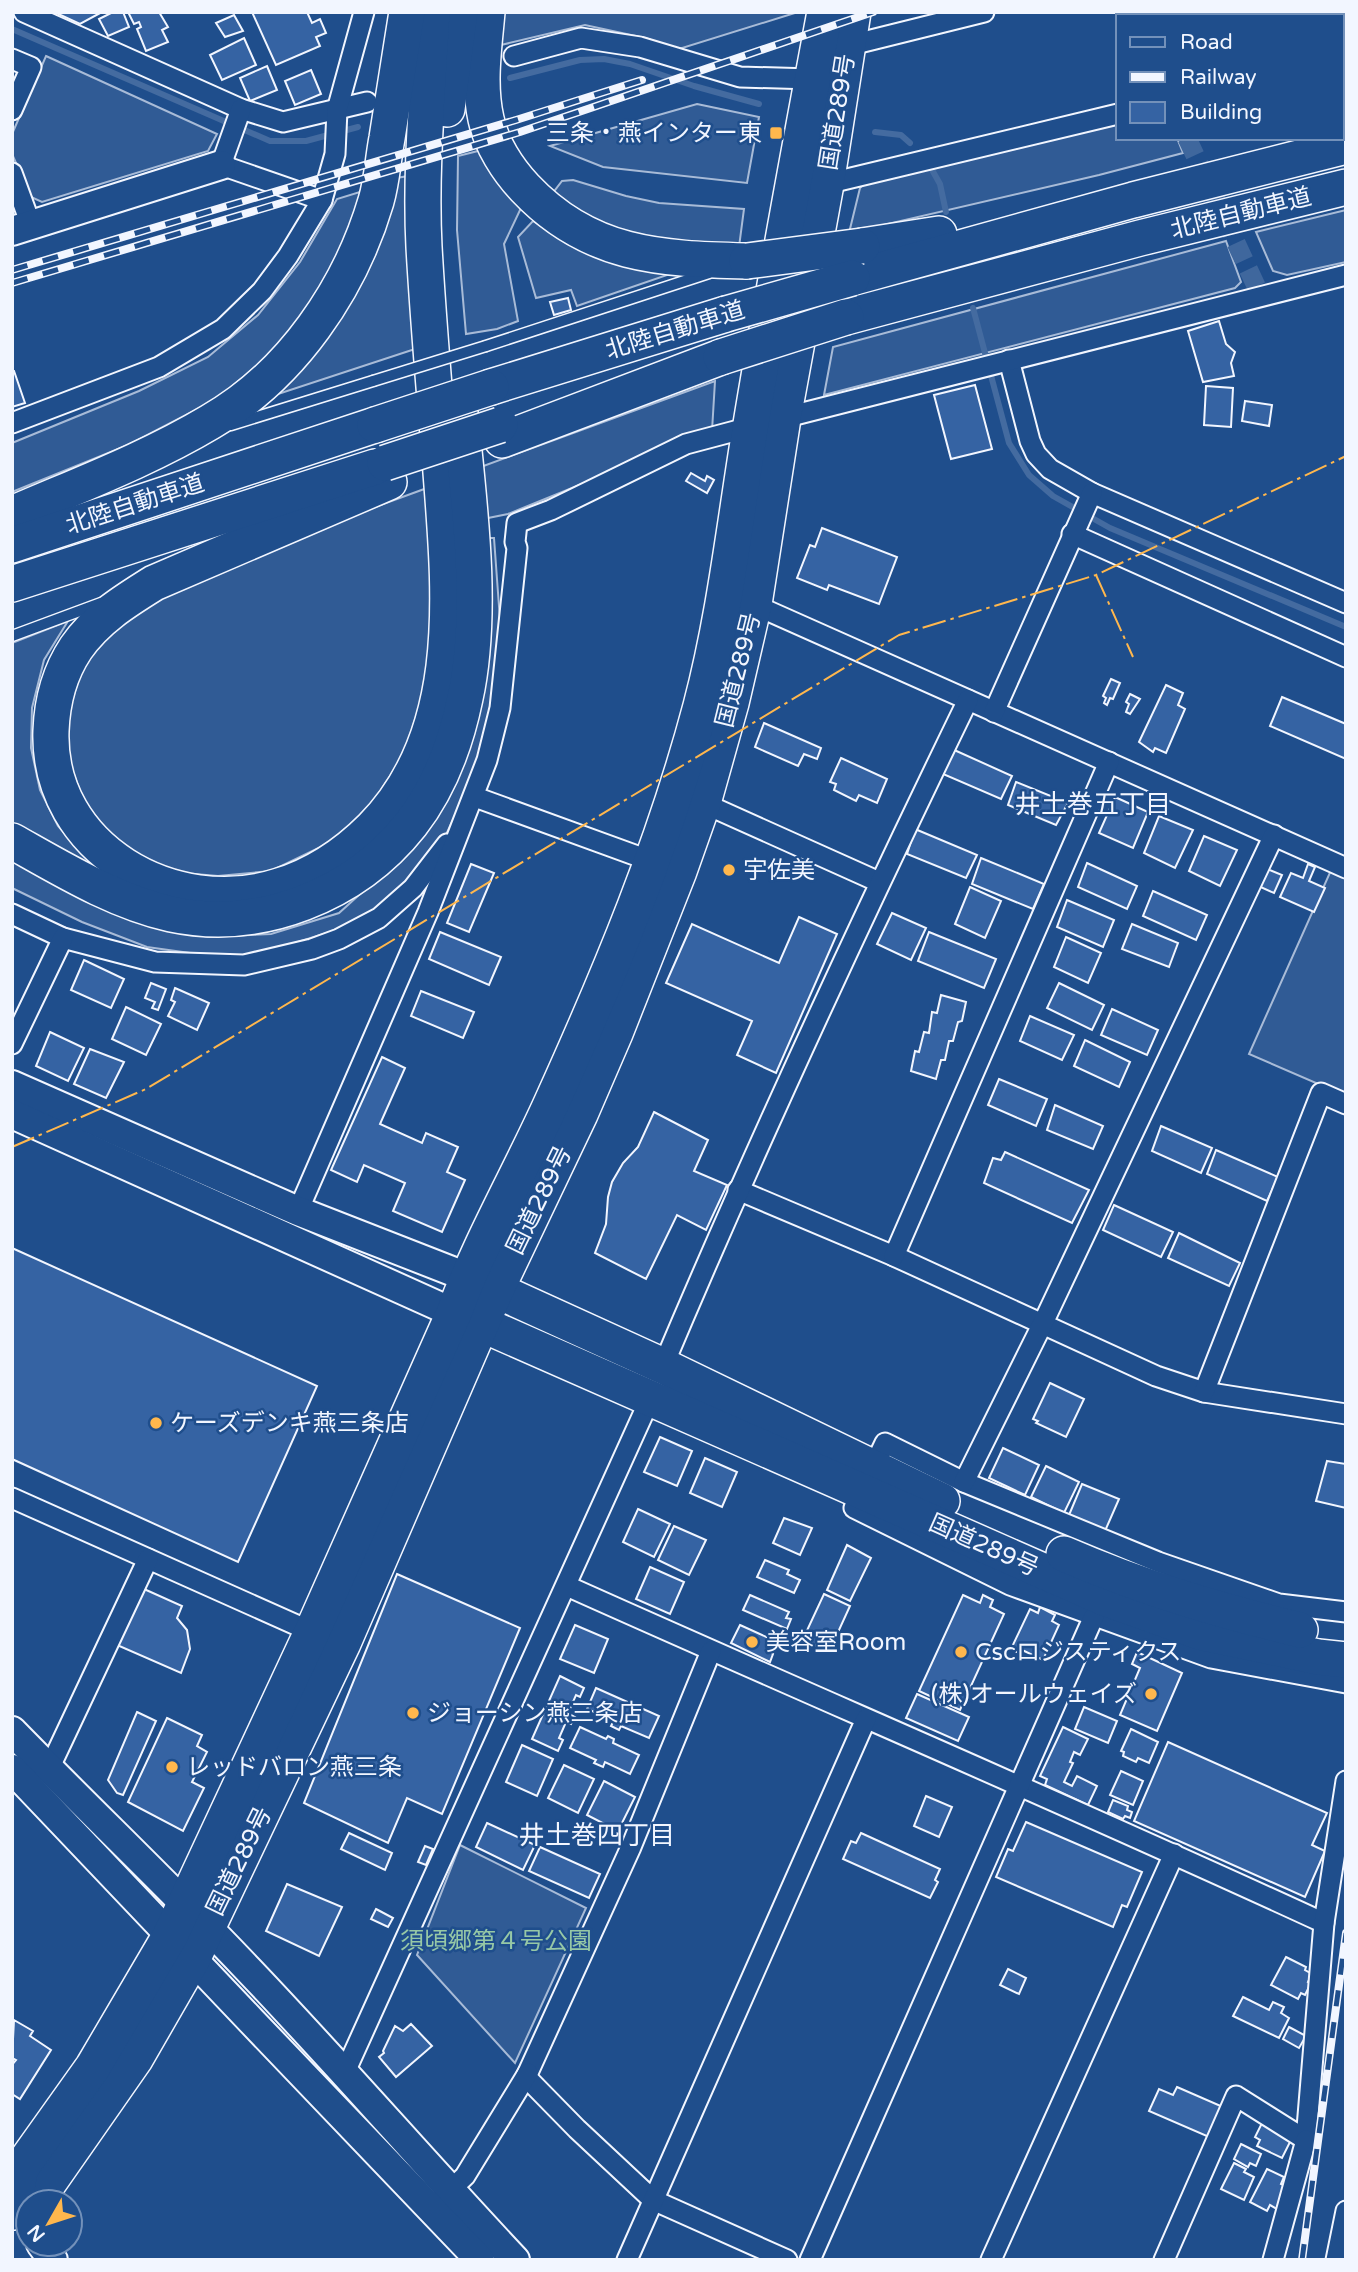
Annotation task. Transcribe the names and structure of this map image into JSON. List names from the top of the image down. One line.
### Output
{"streets":{"highway":["国道289号","北陸自動車道"]},"districts":["井土巻五丁目","井土巻四丁目"],"parks":["須頃郷第４号公園"],"places":{"transit":["三条・燕インター東"],"other":["宇佐美","ケーズデンキ燕三条店","美容室Room","Cscロジスティクス","(株)オールウェイズ","ジョーシン燕三条店","レッドバロン燕三条"]},"legend":["Road","Railway","Building"],"north":"bottom left"}
